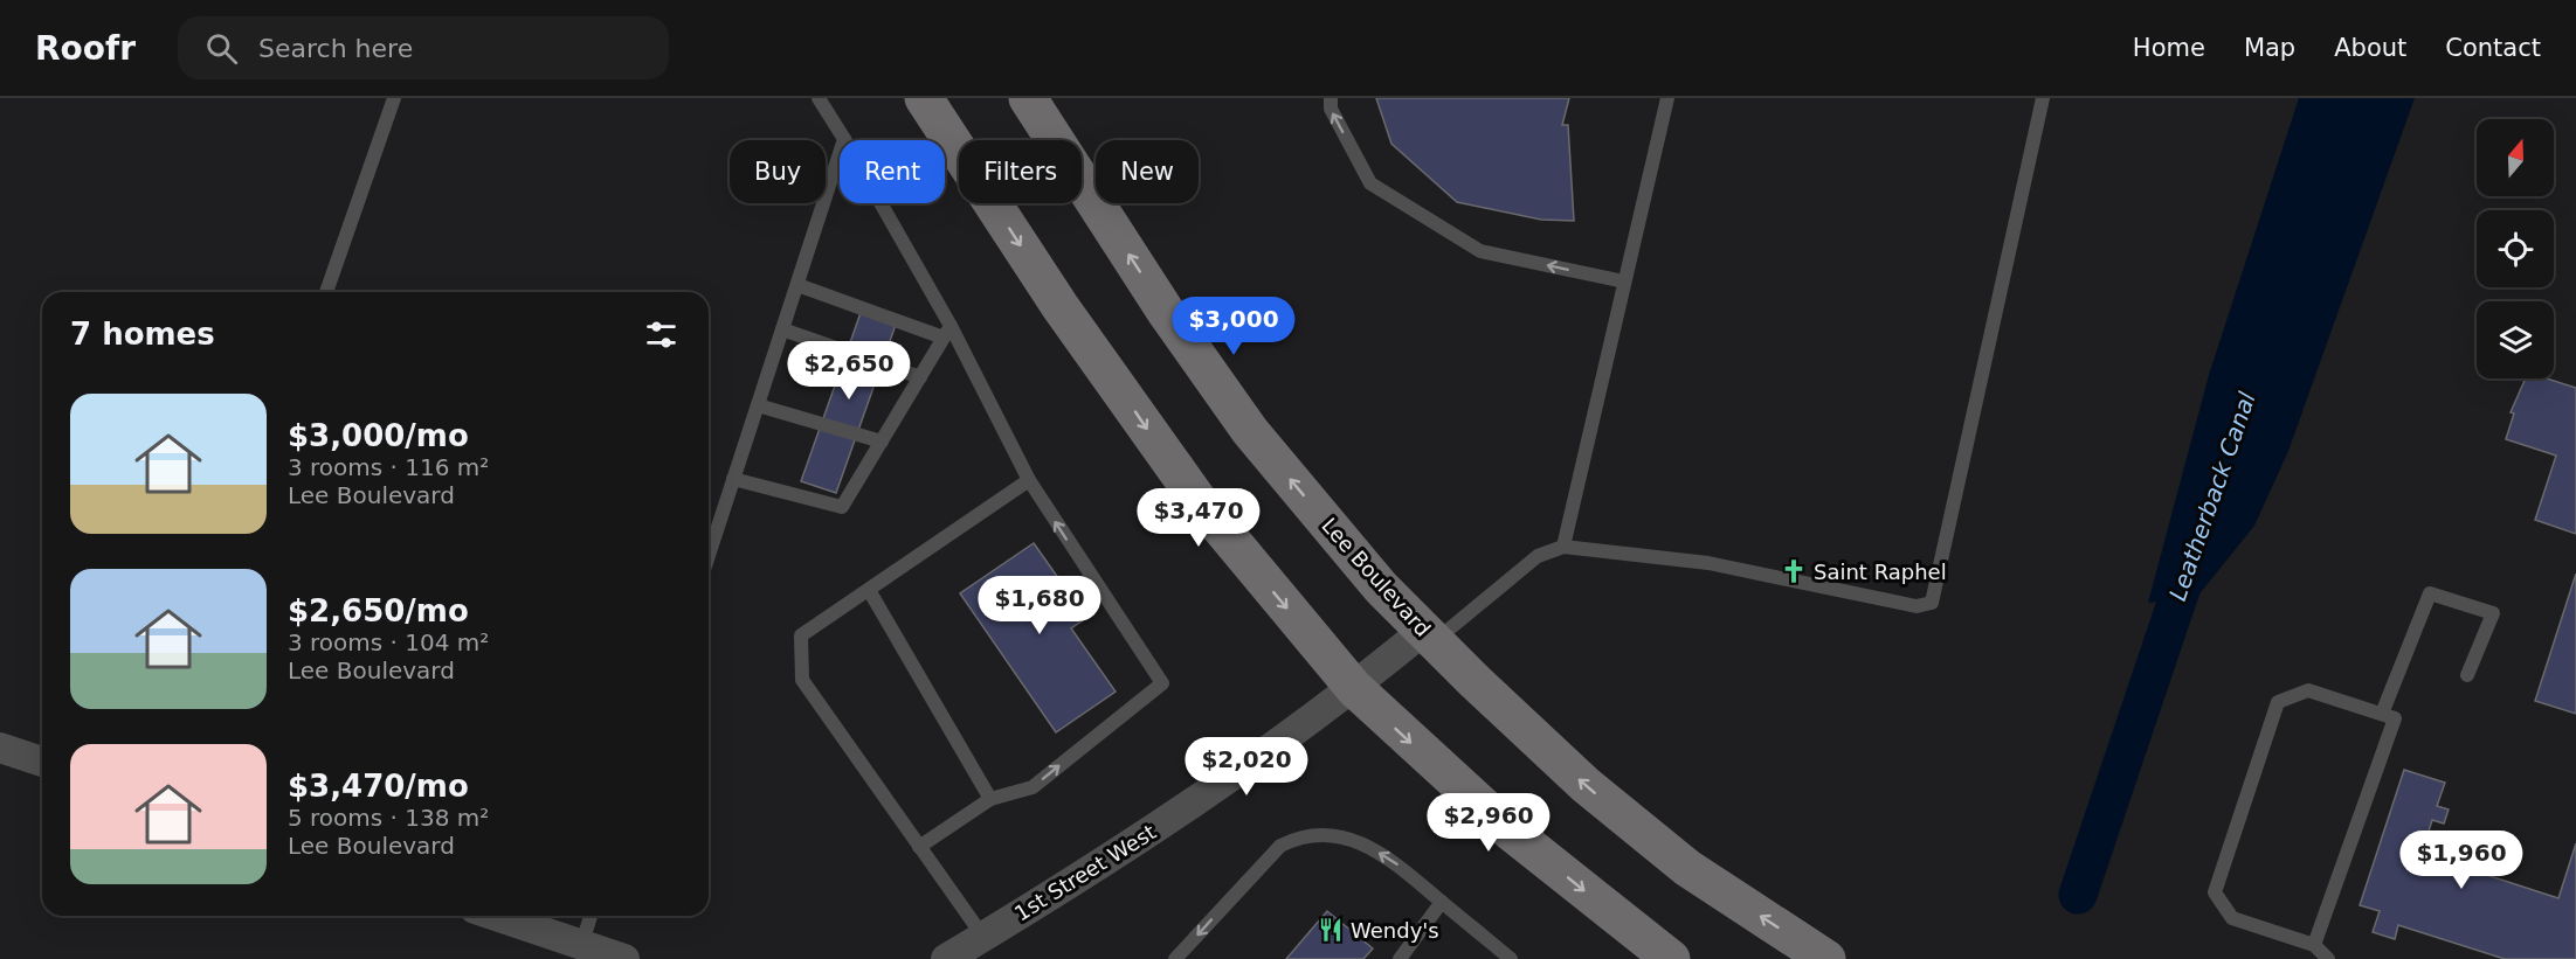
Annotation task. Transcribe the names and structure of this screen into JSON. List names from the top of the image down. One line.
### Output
{"streets":{"main road":["Lee Boulevard"],"street":["1st Street West"]},"crossings":[["Lee Boulevard","1st Street West"]],"water":["Leatherback Canal"],"places":{"church":["Saint Raphel"],"restaurant":["Wendy's"]},"north":"top","page":{"header":"Roofr","search":"Search here","nav":["Home","Map","About","Contact"],"chip":["Buy","Rent","Filters","New"],"heading":"7 homes","price":["$3,000","$2,650","$3,470","$1,680","$2,020","$2,960","$1,960"],"list":[{"name":"$3,000/mo","note":"3 rooms · 116 m² · Lee Boulevard"},{"name":"$2,650/mo","note":"3 rooms · 104 m² · Lee Boulevard"},{"name":"$3,470/mo","note":"5 rooms · 138 m² · Lee Boulevard"}]}}
